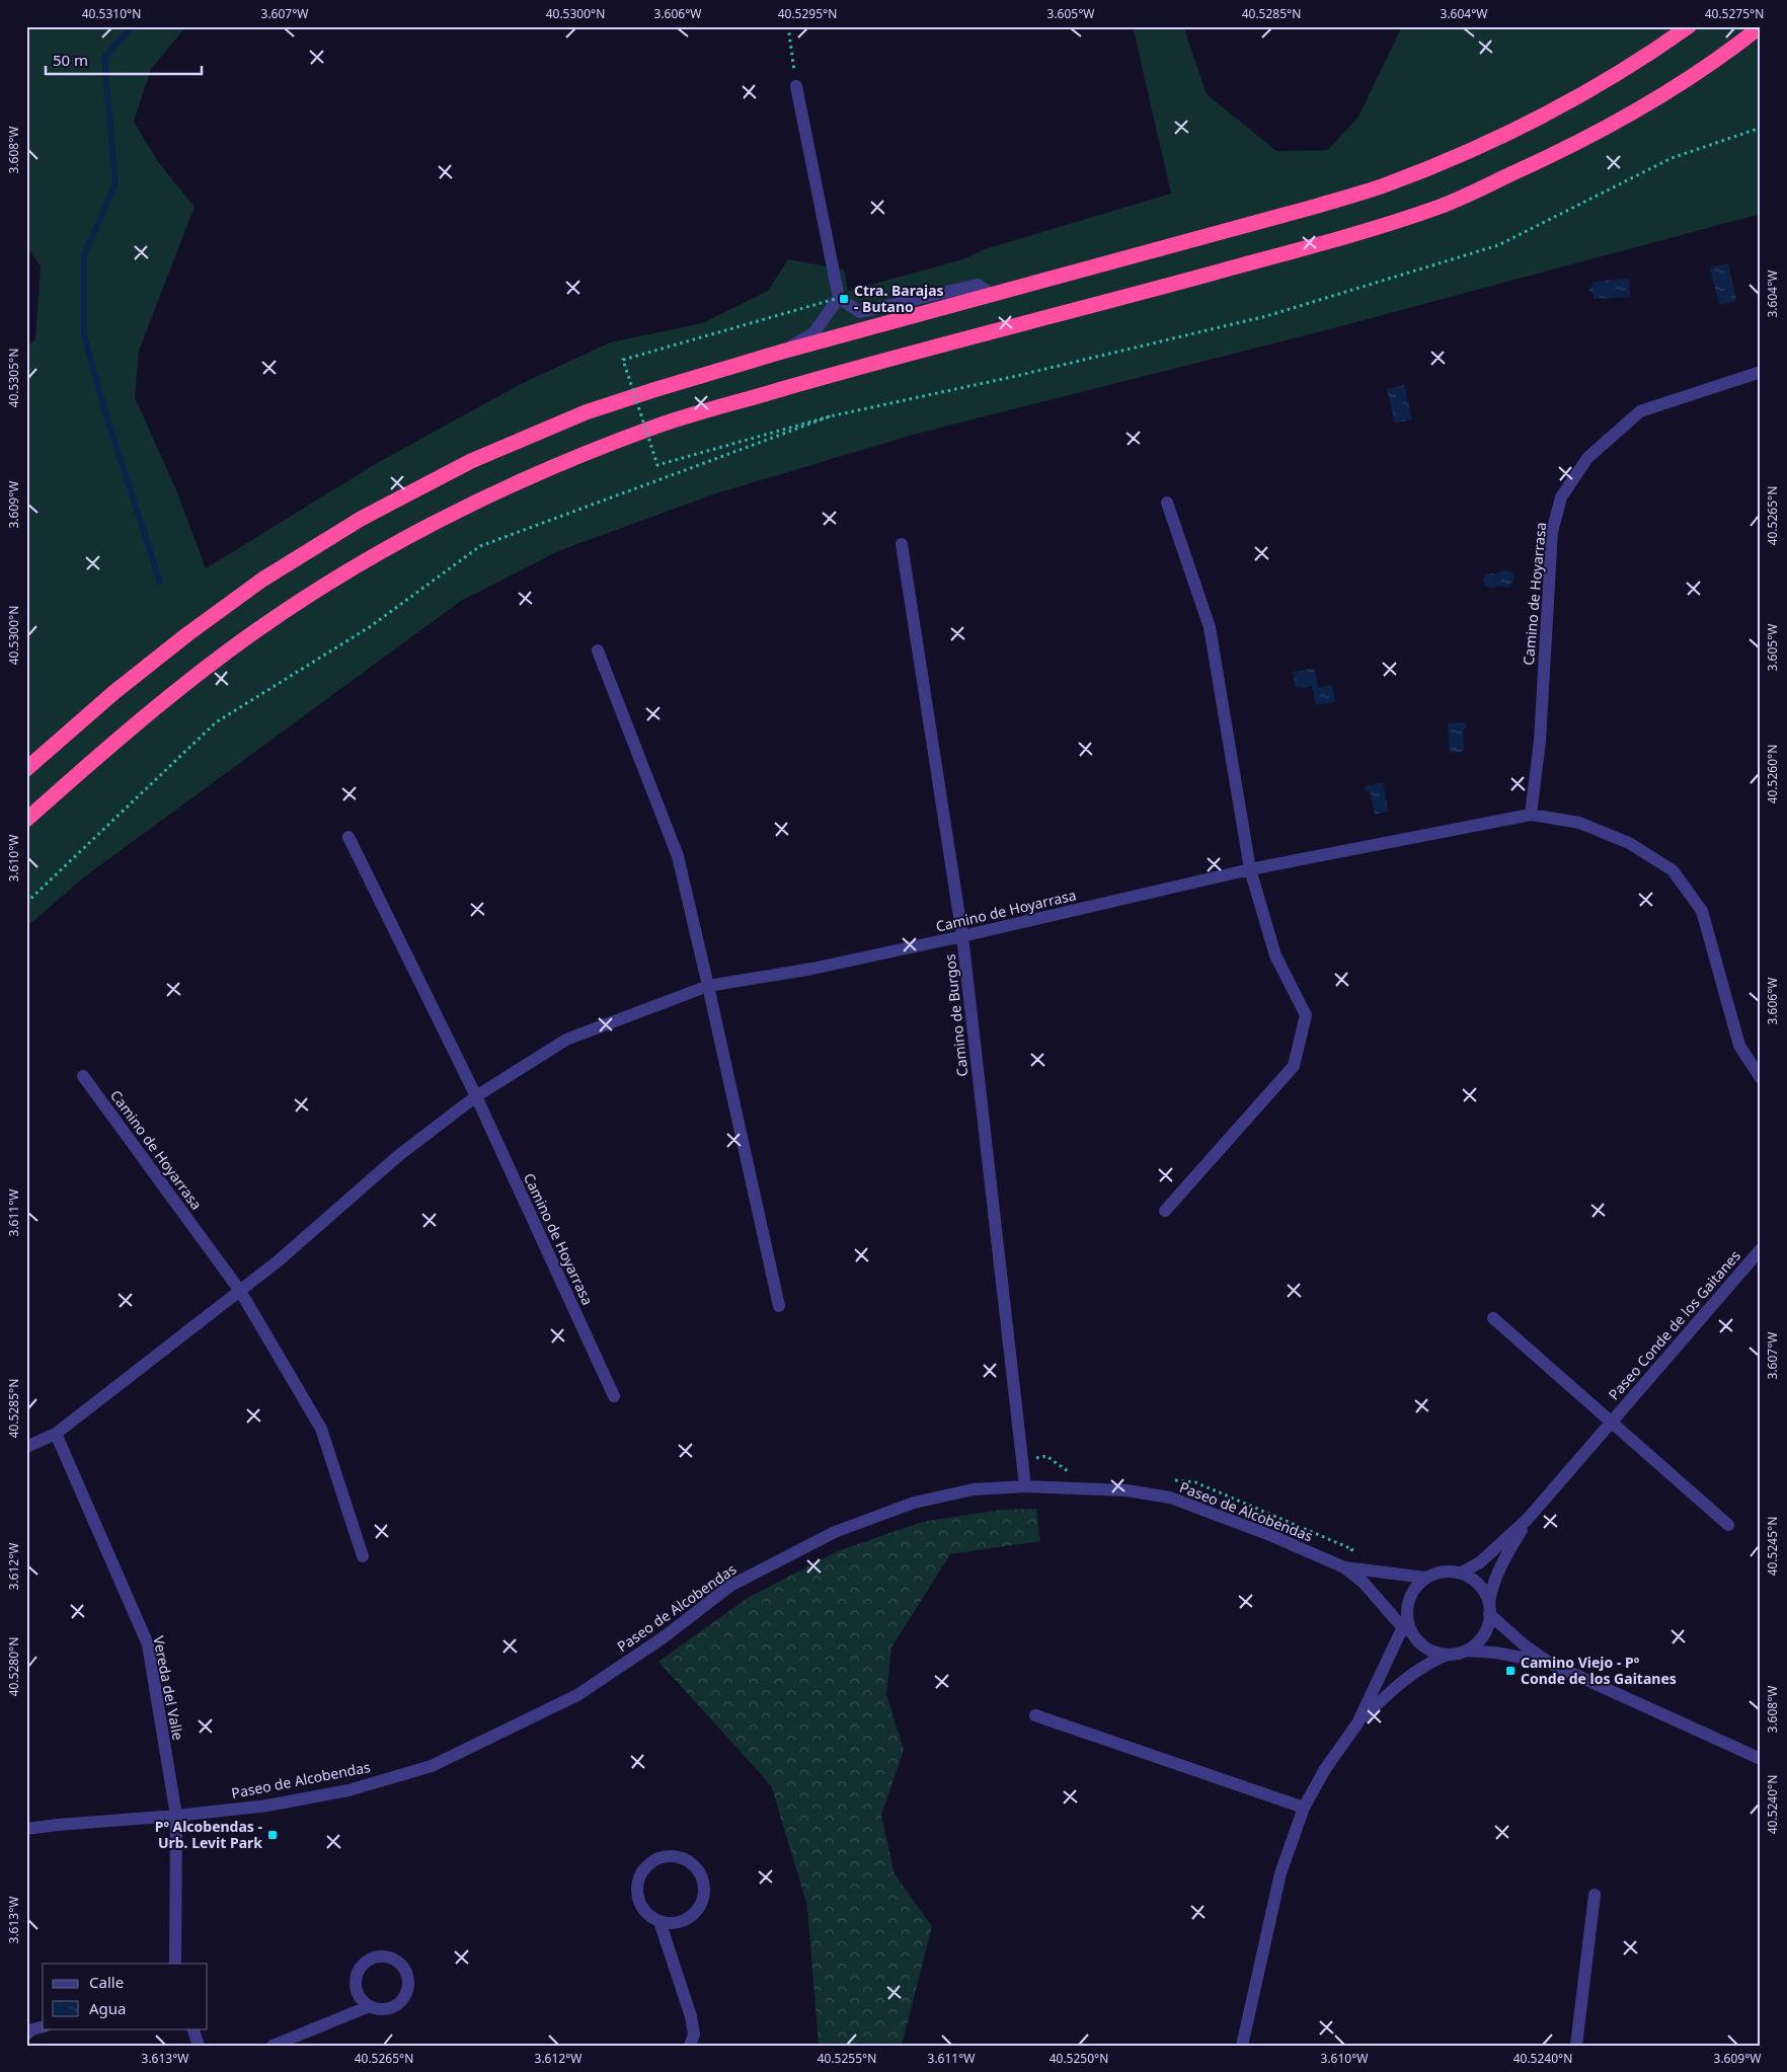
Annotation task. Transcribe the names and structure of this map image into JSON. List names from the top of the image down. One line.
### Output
{"streets":{"street":["Camino de Hoyarrasa","Camino de Burgos","Paseo Conde de los Gaitanes","Paseo de Alcobendas","Vereda del Valle"]},"crossings":[["Camino de Hoyarrasa","Camino de Burgos"],["Camino de Hoyarrasa","Vereda del Valle"],["Camino de Burgos","Paseo de Alcobendas"],["Paseo Conde de los Gaitanes","Paseo de Alcobendas"],["Paseo de Alcobendas","Vereda del Valle"]],"places":{"transit":["Ctra. Barajas - Butano","Camino Viejo - Pº Conde de los Gaitanes","Pº Alcobendas - Urb. Levit Park"]},"legend":["Calle","Agua"],"scale_bar":"50 m","coordinates":["40.5310°N","3.607°W","40.5300°N","3.606°W","40.5295°N","3.605°W","40.5285°N","3.604°W","40.5275°N","3.608°W","40.5305°N","3.609°W","40.5265°N","40.5260°N","3.610°W","3.611°W","40.5245°N","3.612°W","40.5280°N","40.5240°N","3.613°W","40.5255°N","40.5250°N"]}
